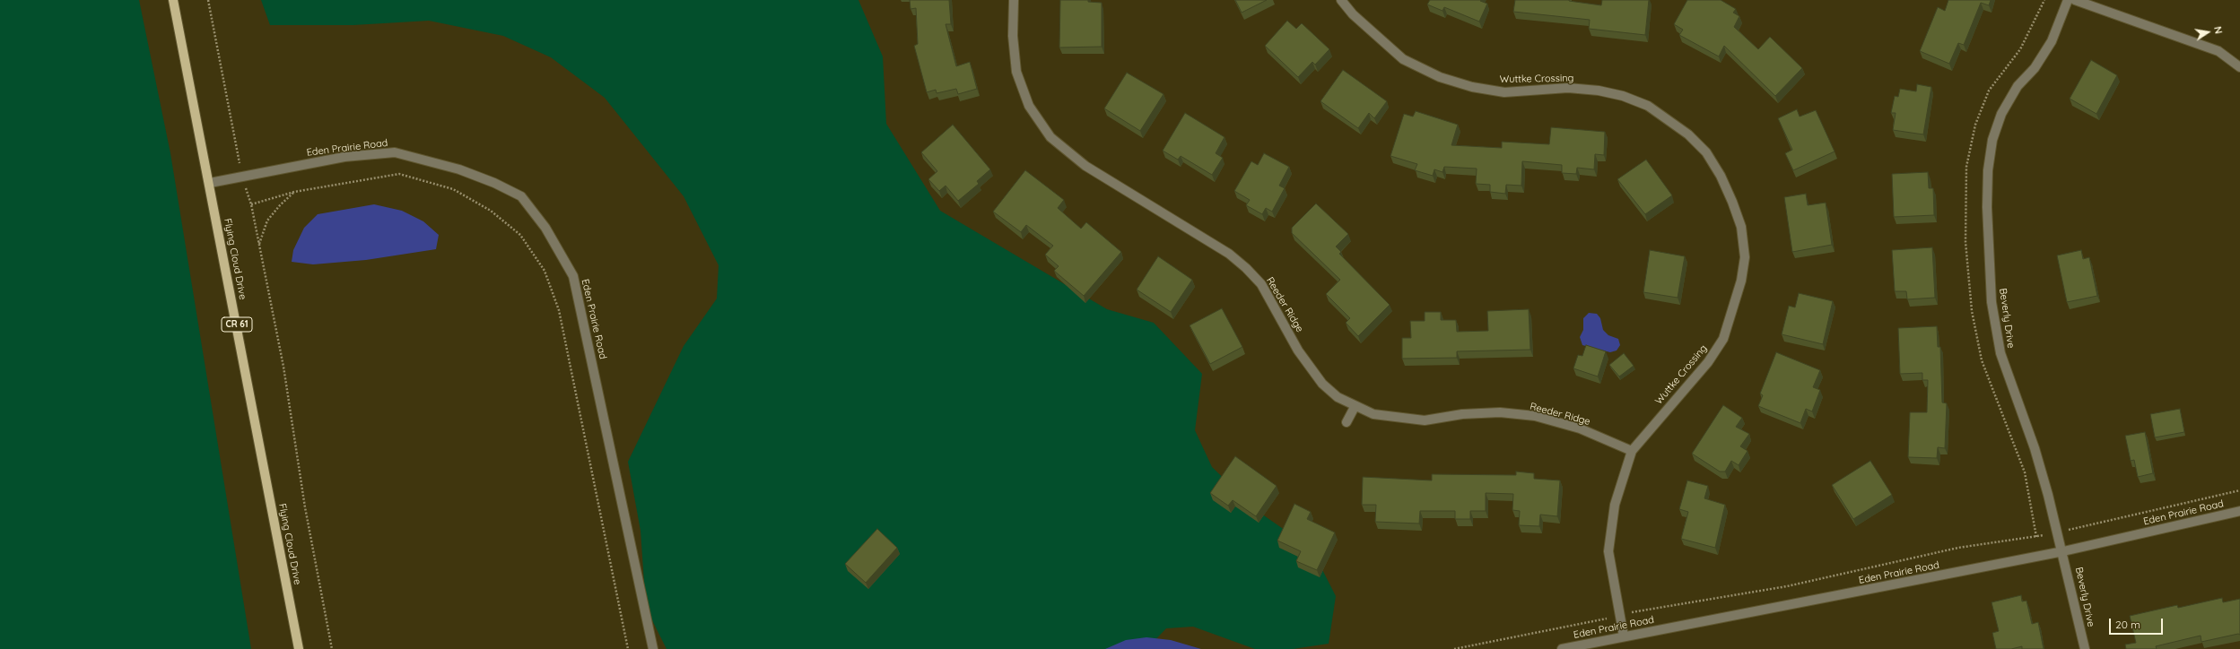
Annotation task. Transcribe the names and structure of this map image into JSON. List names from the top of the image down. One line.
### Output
{"streets":{"main road":["Flying Cloud Drive","CR 61"],"street":["Wuttke Crossing","Eden Prairie Road","Reeder Ridge","Beverly Drive"]},"crossings":[["Wuttke Crossing","Eden Prairie Road"],["Wuttke Crossing","Reeder Ridge"],["Eden Prairie Road","Flying Cloud Drive"],["Eden Prairie Road","Beverly Drive"]],"scale_bar":"20 m","north":"right"}
